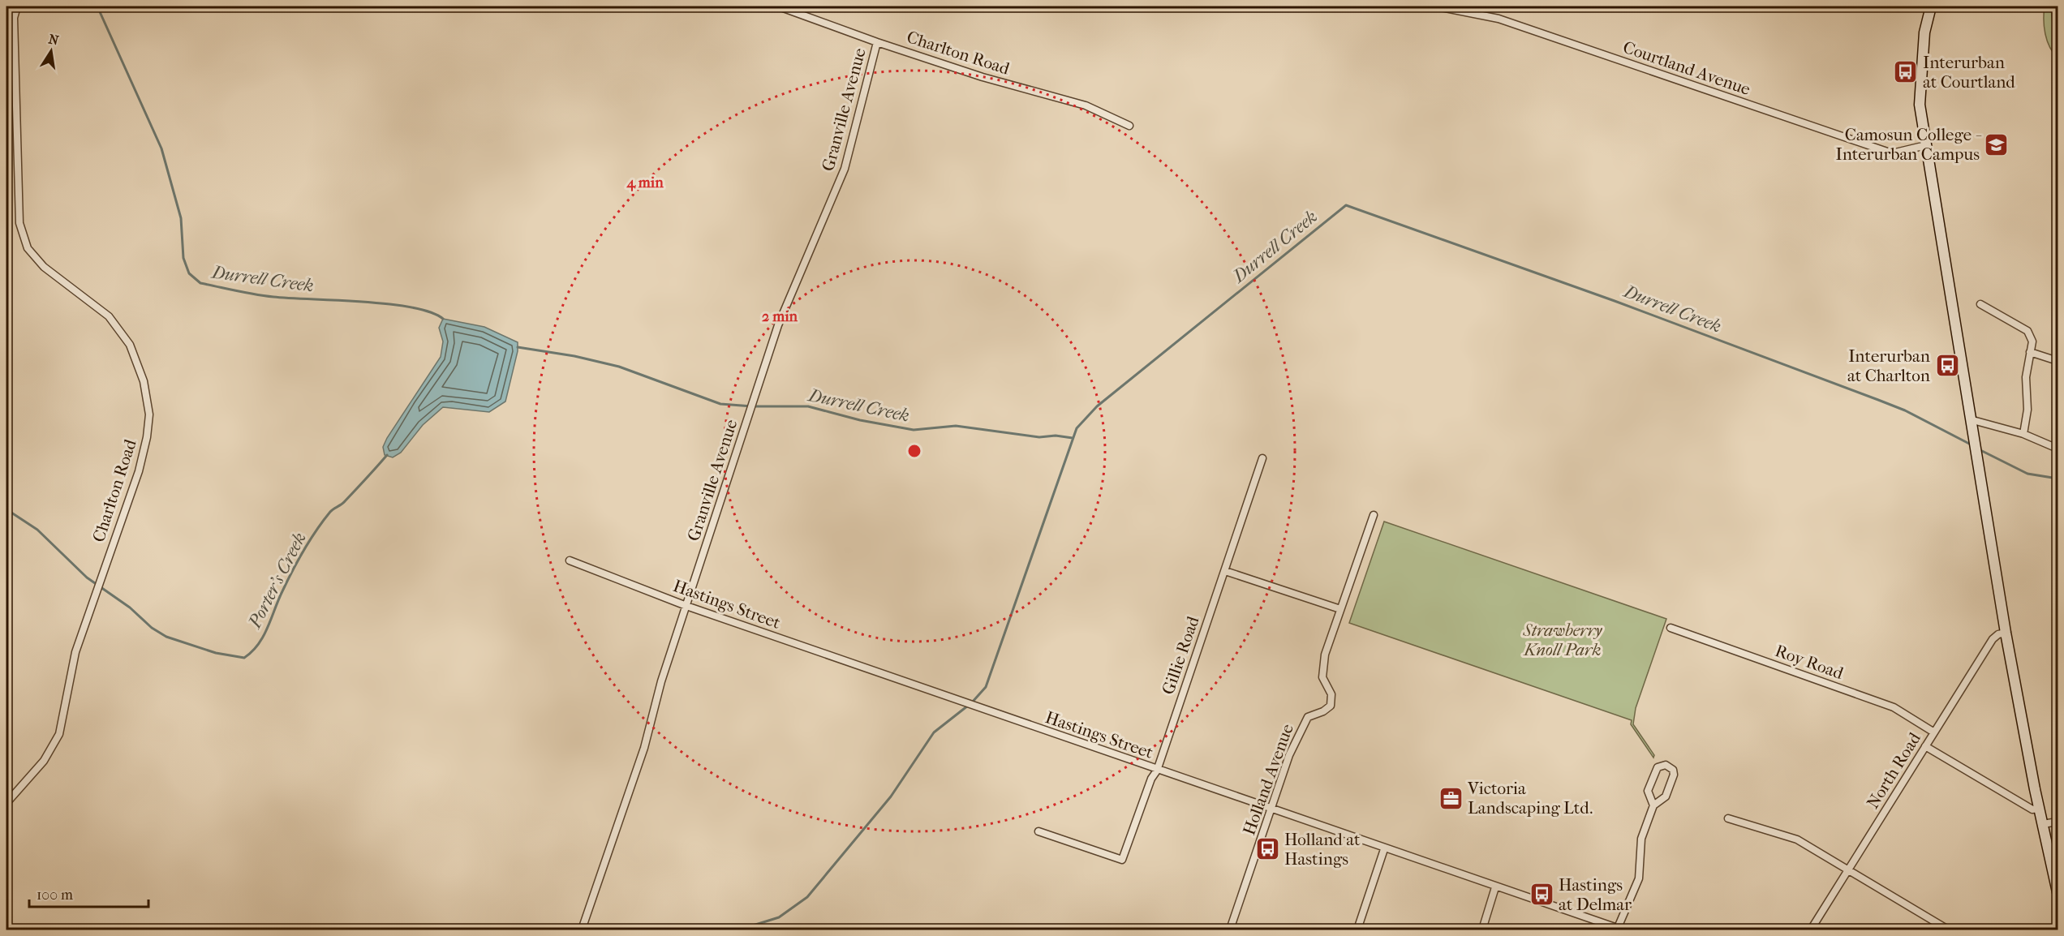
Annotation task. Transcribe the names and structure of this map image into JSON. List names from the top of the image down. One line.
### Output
{"streets":{"street":["Charlton Road","Courtland Avenue","Granville Avenue","Hastings Street","Gillie Road","Roy Road","North Road","Holland Avenue"]},"crossings":[["Charlton Road","Granville Avenue"],["Granville Avenue","Hastings Street"],["Hastings Street","Gillie Road"],["Hastings Street","Holland Avenue"],["Roy Road","North Road"]],"water":["Durrell Creek","Porter's Creek"],"parks":["Strawberry Knoll Park"],"places":{"bus stop":["Interurban at Courtland","Interurban at Charlton","Holland at Hastings","Hastings at Delmar"],"school or university":["Camosun College - Interurban Campus"],"office":["Victoria Landscaping Ltd."]},"scale_bar":"100 m","north":"top","rings":["4 min","2 min"]}
